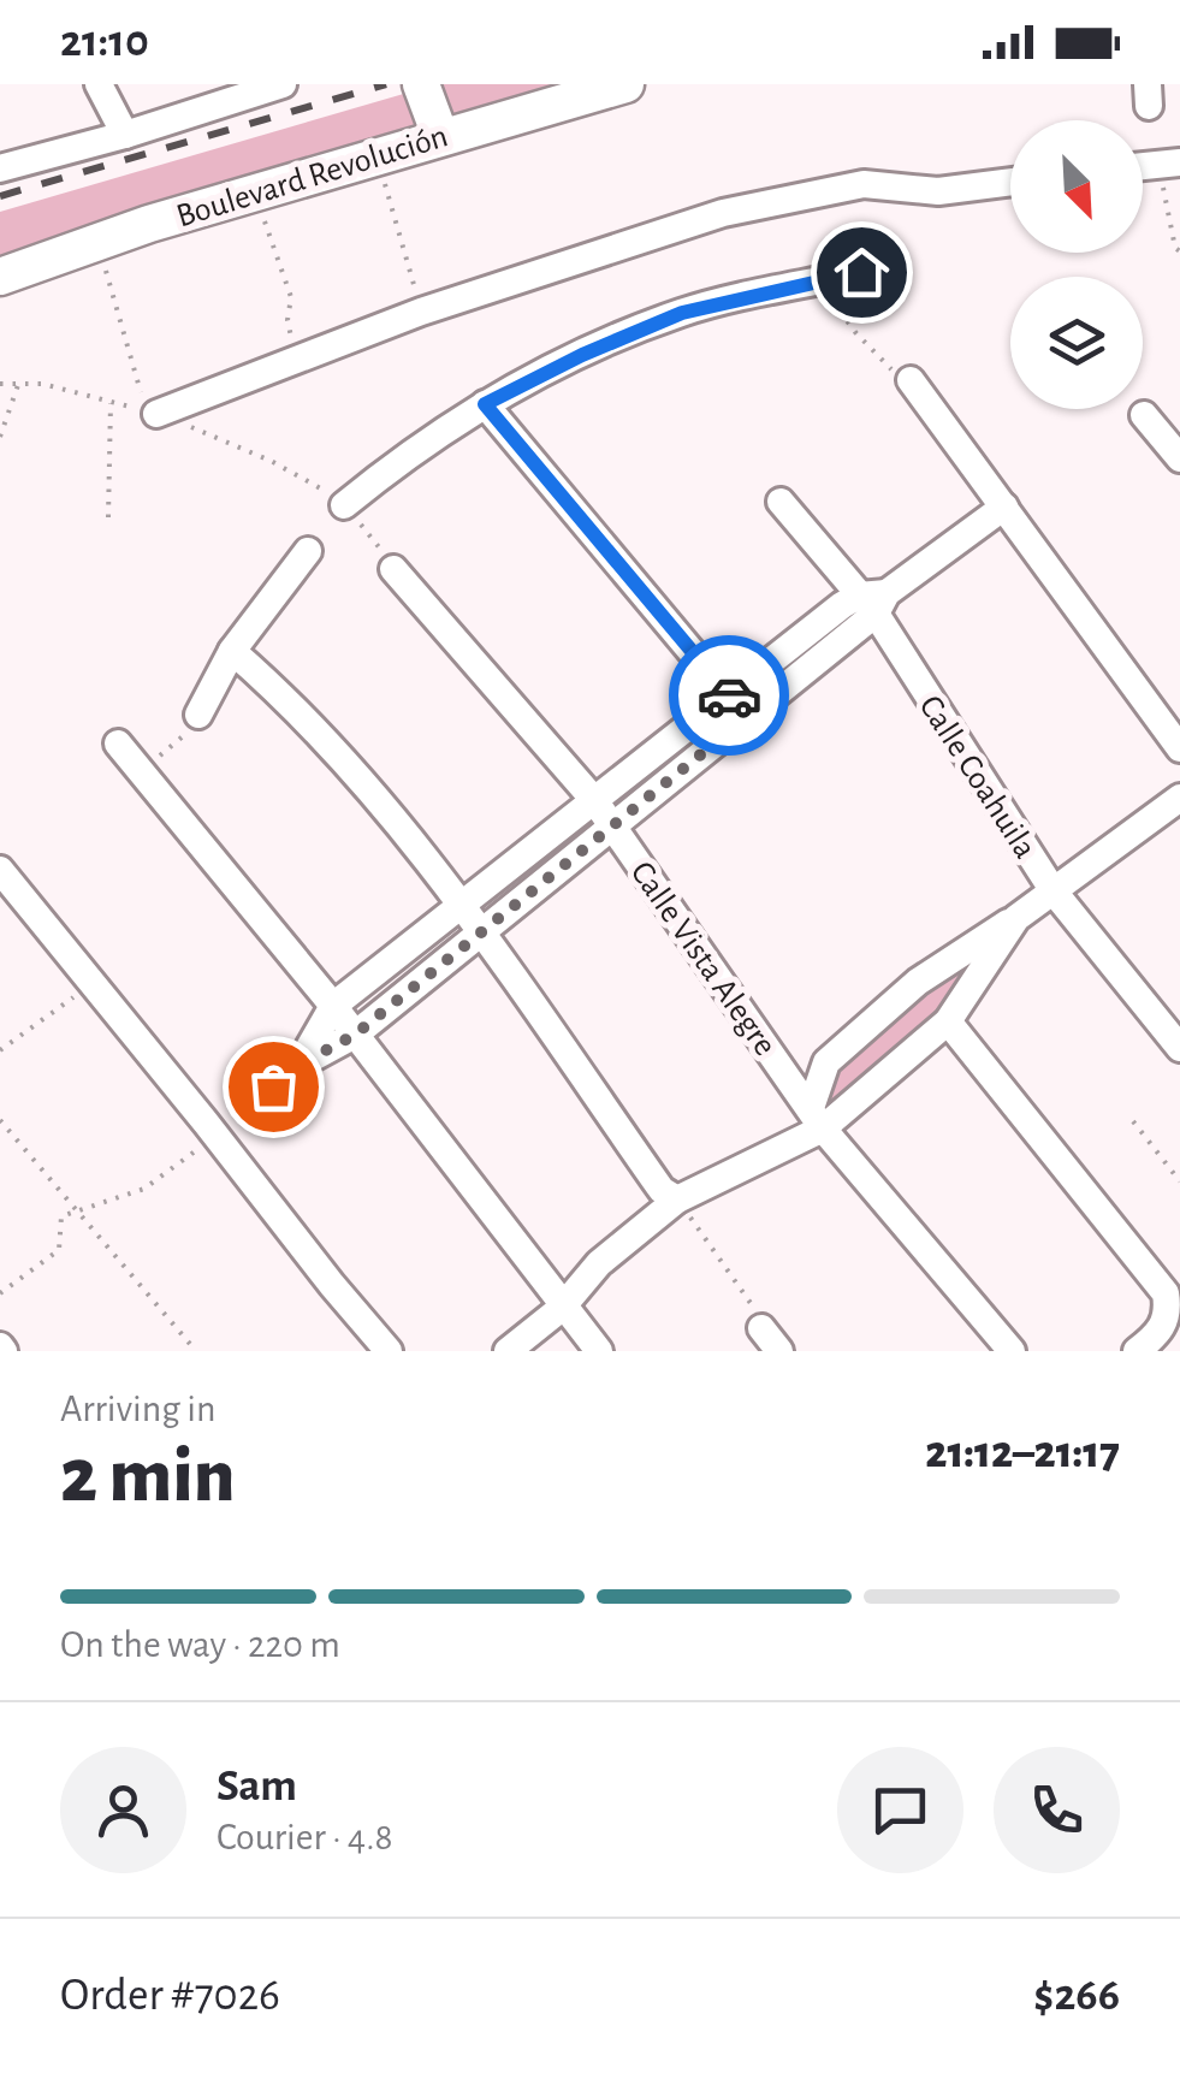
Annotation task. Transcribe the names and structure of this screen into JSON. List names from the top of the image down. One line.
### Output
{"streets":{"main road":["Boulevard Revolución"],"street":["Calle Coahuila","Calle Vista Alegre"]},"north":"bottom right","page":{"status":"21:10","heading":["2 min","Arriving in","21:12–21:17"],"panel":["Sam","Courier · 4.8","Order #7026","$266"],"bar":"On the way · 220 m"}}
